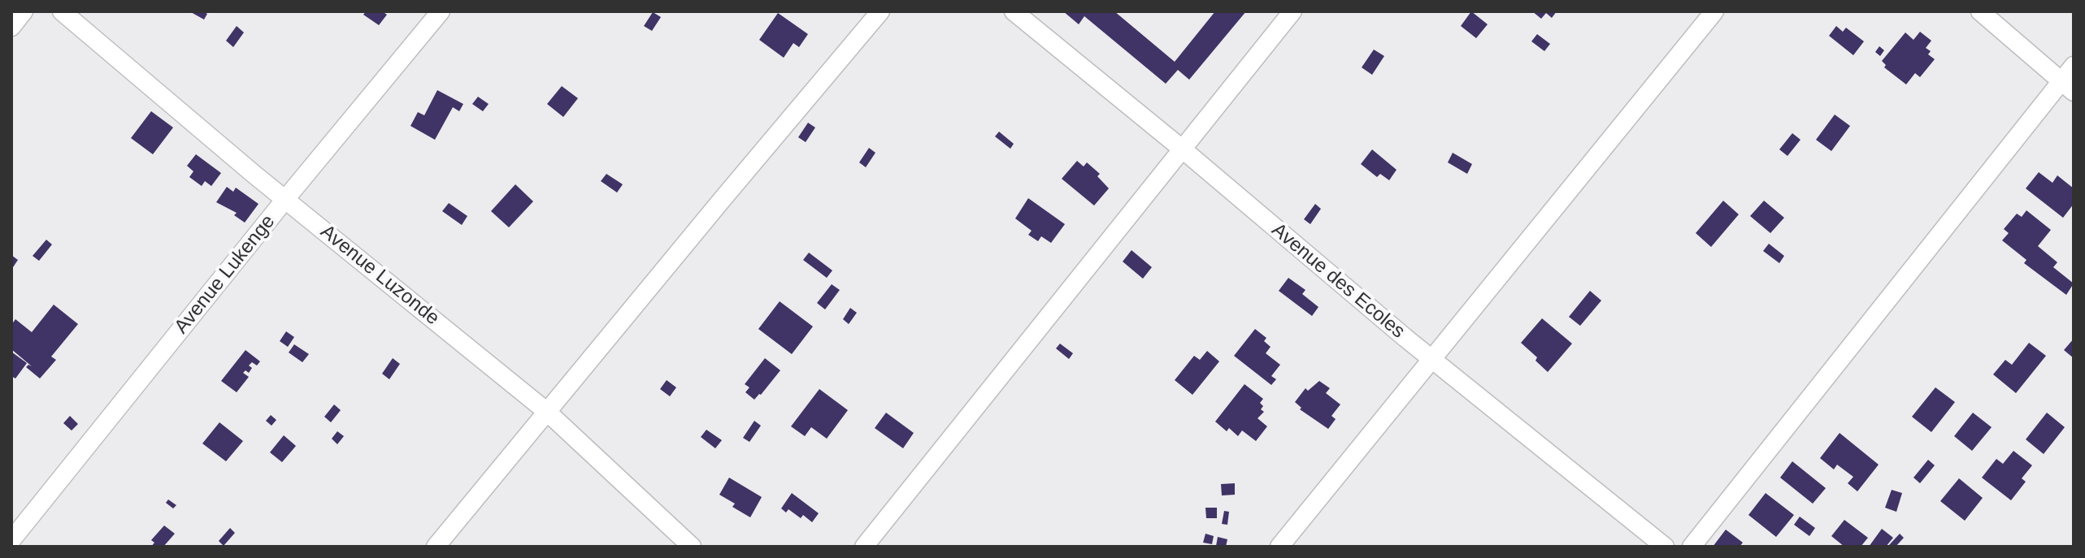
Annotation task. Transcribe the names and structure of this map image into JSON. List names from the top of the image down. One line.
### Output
{"streets":{"street":["Avenue Lukenge","Avenue Luzonde","Avenue des Ecoles"]},"crossings":[["Avenue Lukenge","Avenue Luzonde"]]}
